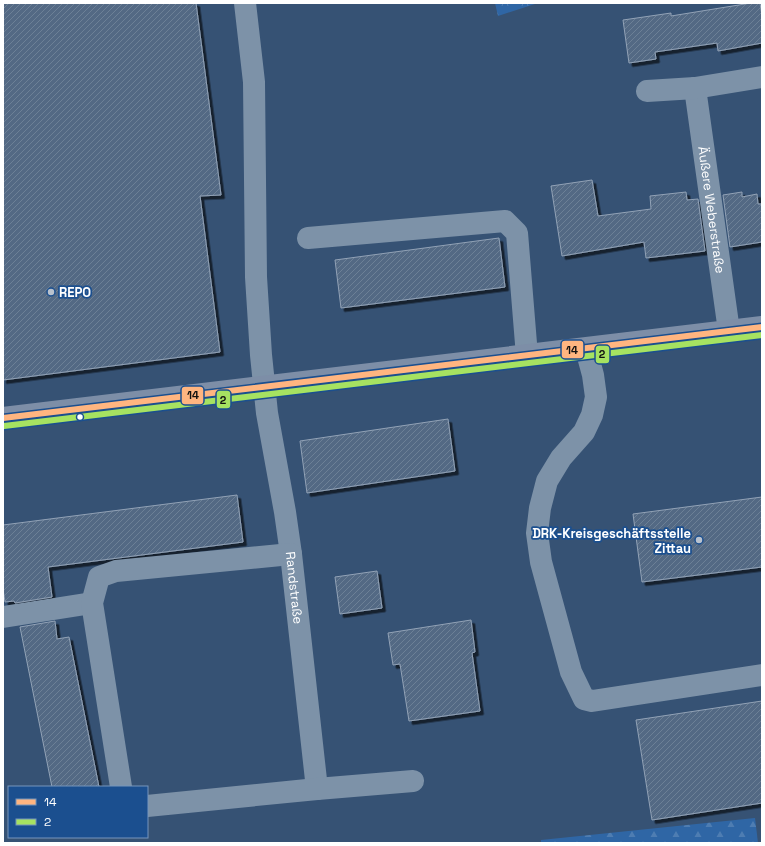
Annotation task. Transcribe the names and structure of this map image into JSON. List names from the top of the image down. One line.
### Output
{"streets":{"street":["Äußere Weberstraße","Randstraße"]},"places":["REPO","DRK-Kreisgeschäftsstelle Zittau"],"lines":["transit line 14","transit line 2"],"legend":["14","2"]}
